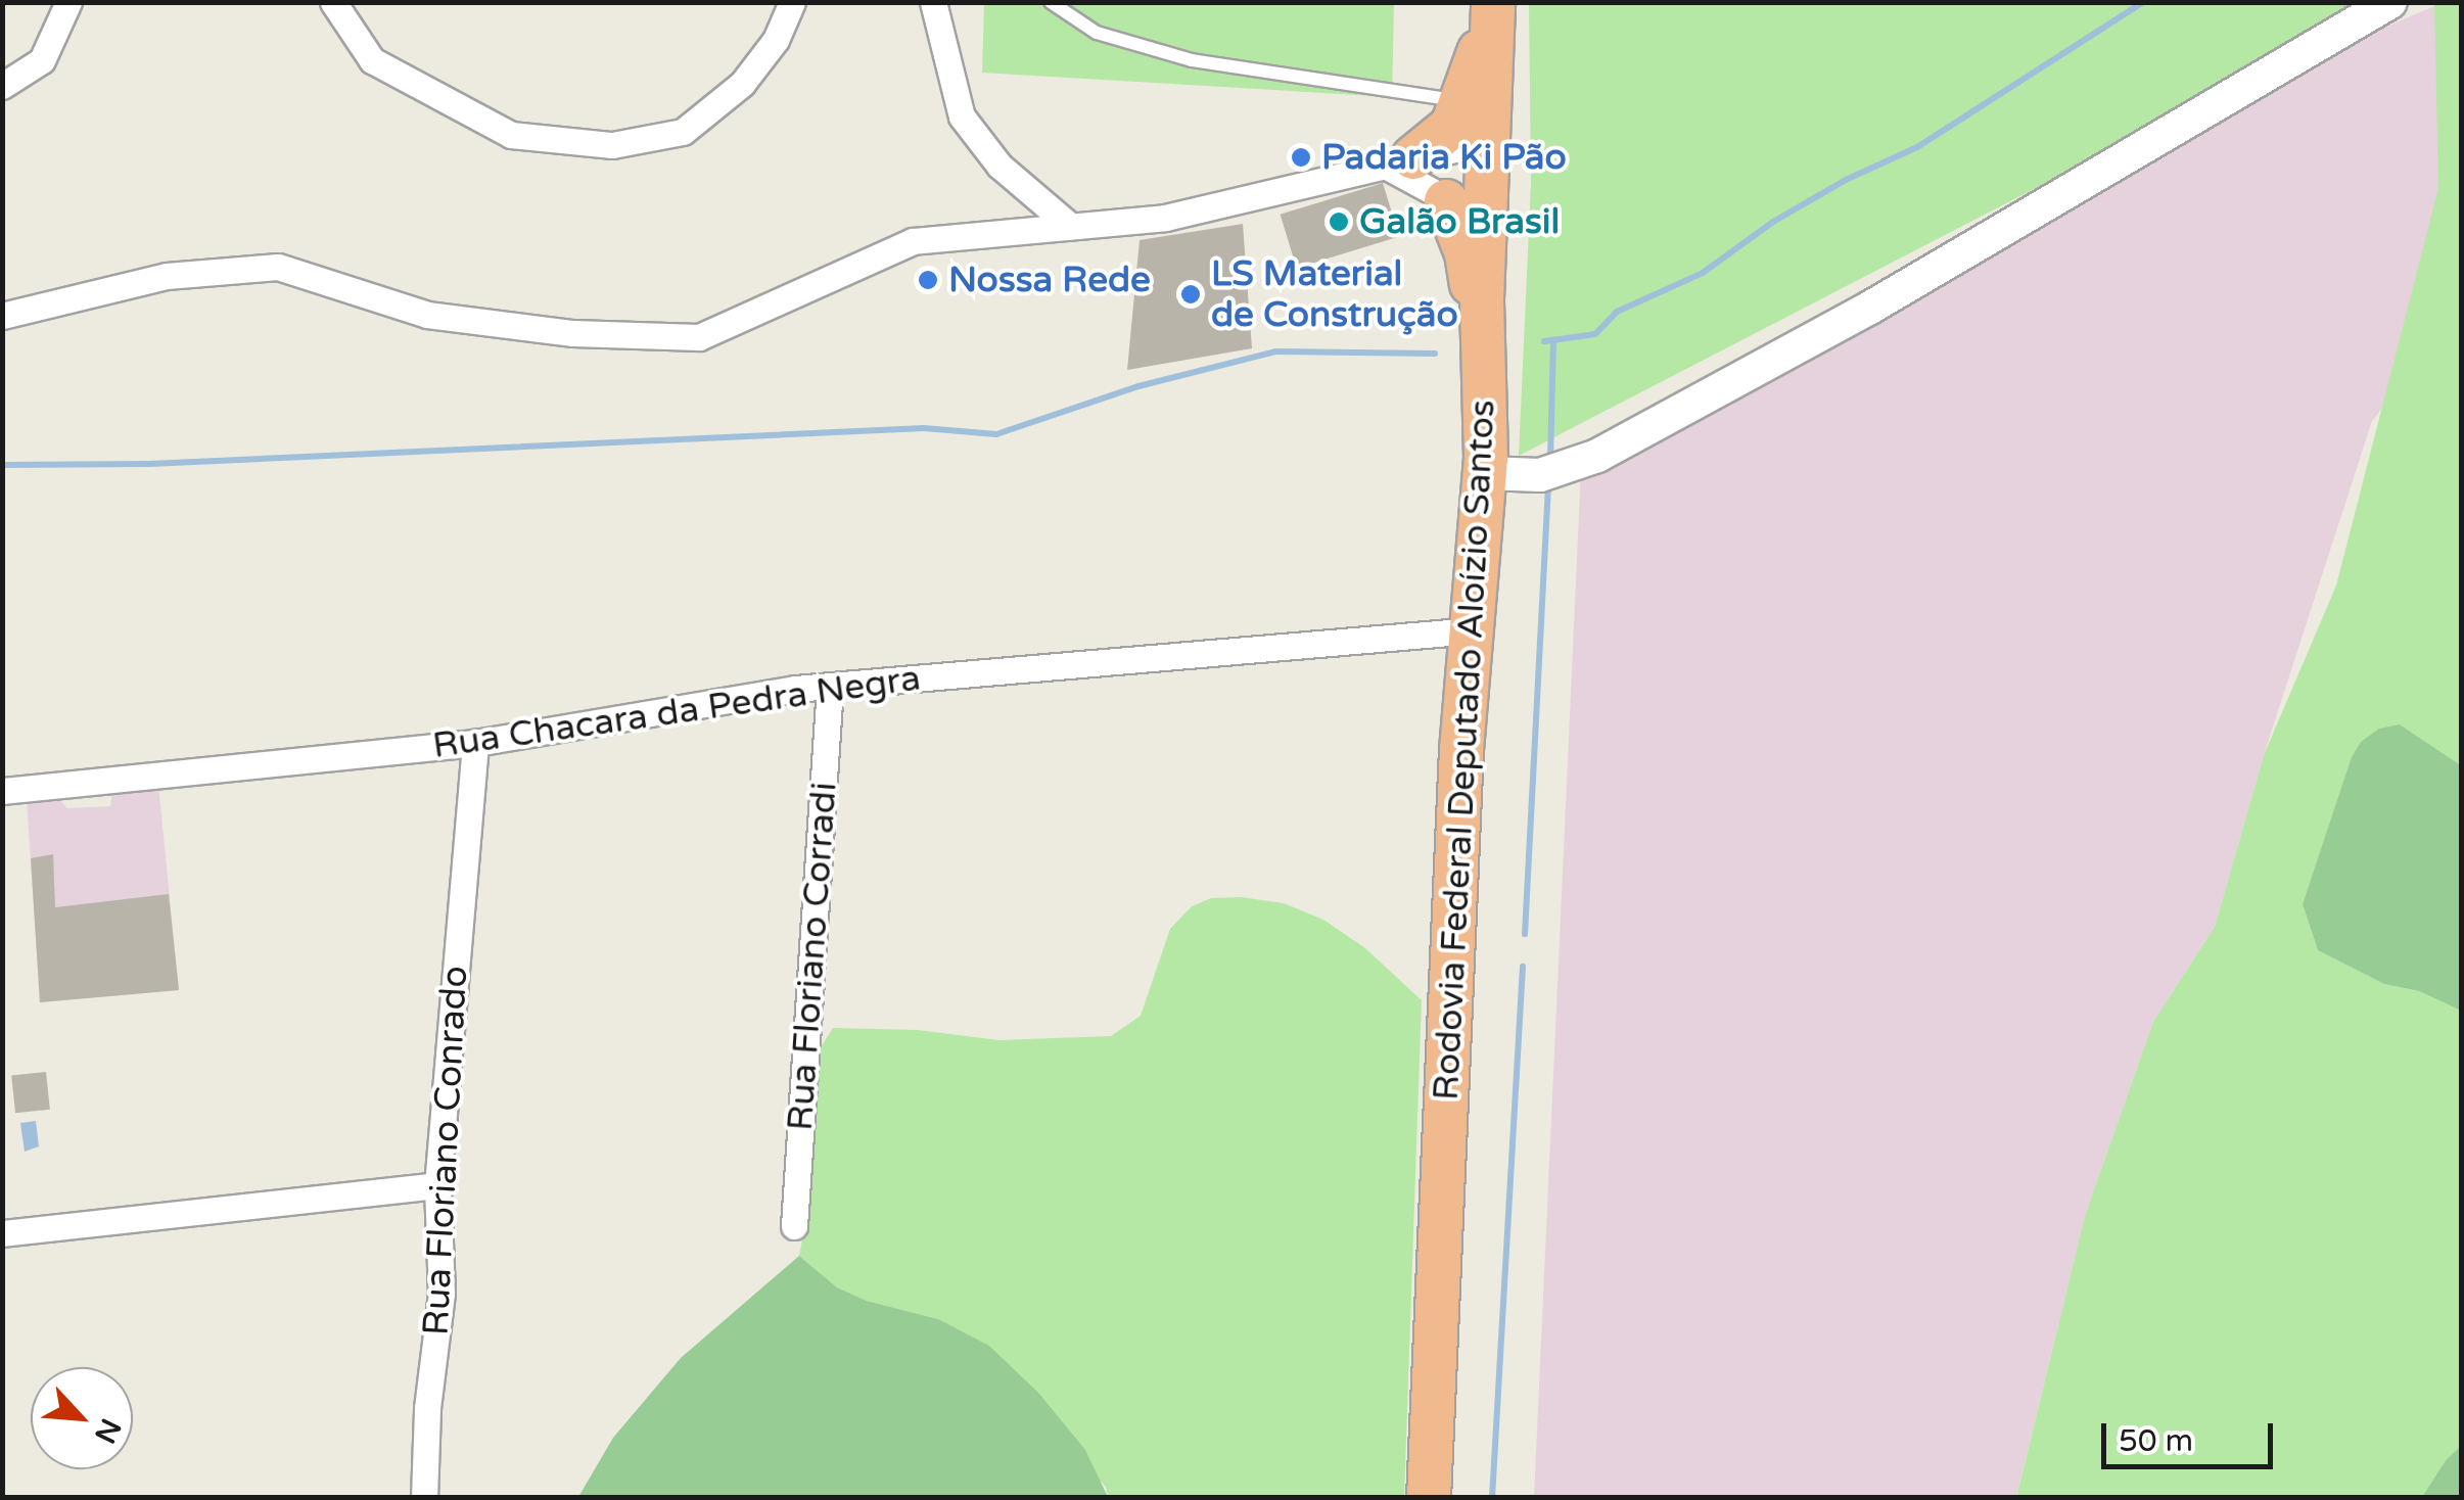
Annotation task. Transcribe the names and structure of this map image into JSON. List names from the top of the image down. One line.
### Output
{"streets":{"highway":["Rodovia Federal Deputado Aloízio Santos"],"street":["Rua Chacara da Pedra Negra","Rua Floriano Corradi","Rua Floriano Conrado"]},"crossings":[["Rua Chacara da Pedra Negra","Rodovia Federal Deputado Aloízio Santos"],["Rua Chacara da Pedra Negra","Rua Floriano Corradi"],["Rua Chacara da Pedra Negra","Rua Floriano Conrado"]],"places":["Padaria Ki Pão","Galão Brasil","Nossa Rede","LS Material de Construção"],"scale_bar":"50 m","north":"bottom right"}
